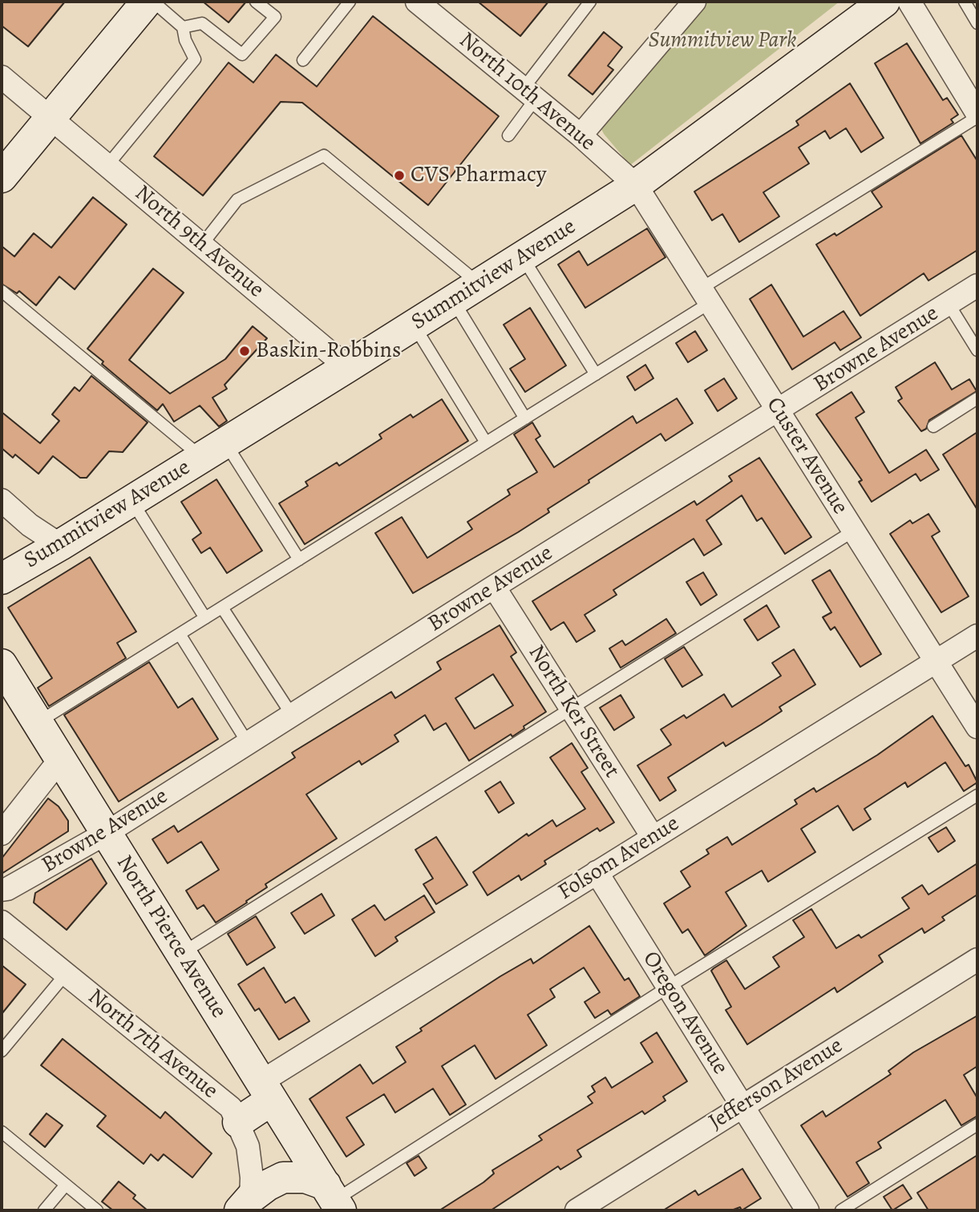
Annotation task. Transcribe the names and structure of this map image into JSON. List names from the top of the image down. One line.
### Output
{"streets":{"main road":["Summitview Avenue","North Pierce Avenue"],"street":["North 10th Avenue","North 9th Avenue","Browne Avenue","Custer Avenue","North Ker Street","Folsom Avenue","Oregon Avenue","North 7th Avenue","Jefferson Avenue"]},"crossings":[["North 10th Avenue","Summitview Avenue"],["North 10th Avenue","Custer Avenue"],["North 9th Avenue","Summitview Avenue"],["Summitview Avenue","Custer Avenue"],["Browne Avenue","Custer Avenue"],["Browne Avenue","North Ker Street"],["Browne Avenue","North Pierce Avenue"],["Custer Avenue","Folsom Avenue"],["North Ker Street","Folsom Avenue"],["Folsom Avenue","North Pierce Avenue"],["Folsom Avenue","Oregon Avenue"],["Oregon Avenue","Jefferson Avenue"]],"parks":["Summitview Park"],"places":["CVS Pharmacy","Baskin-Robbins"]}
